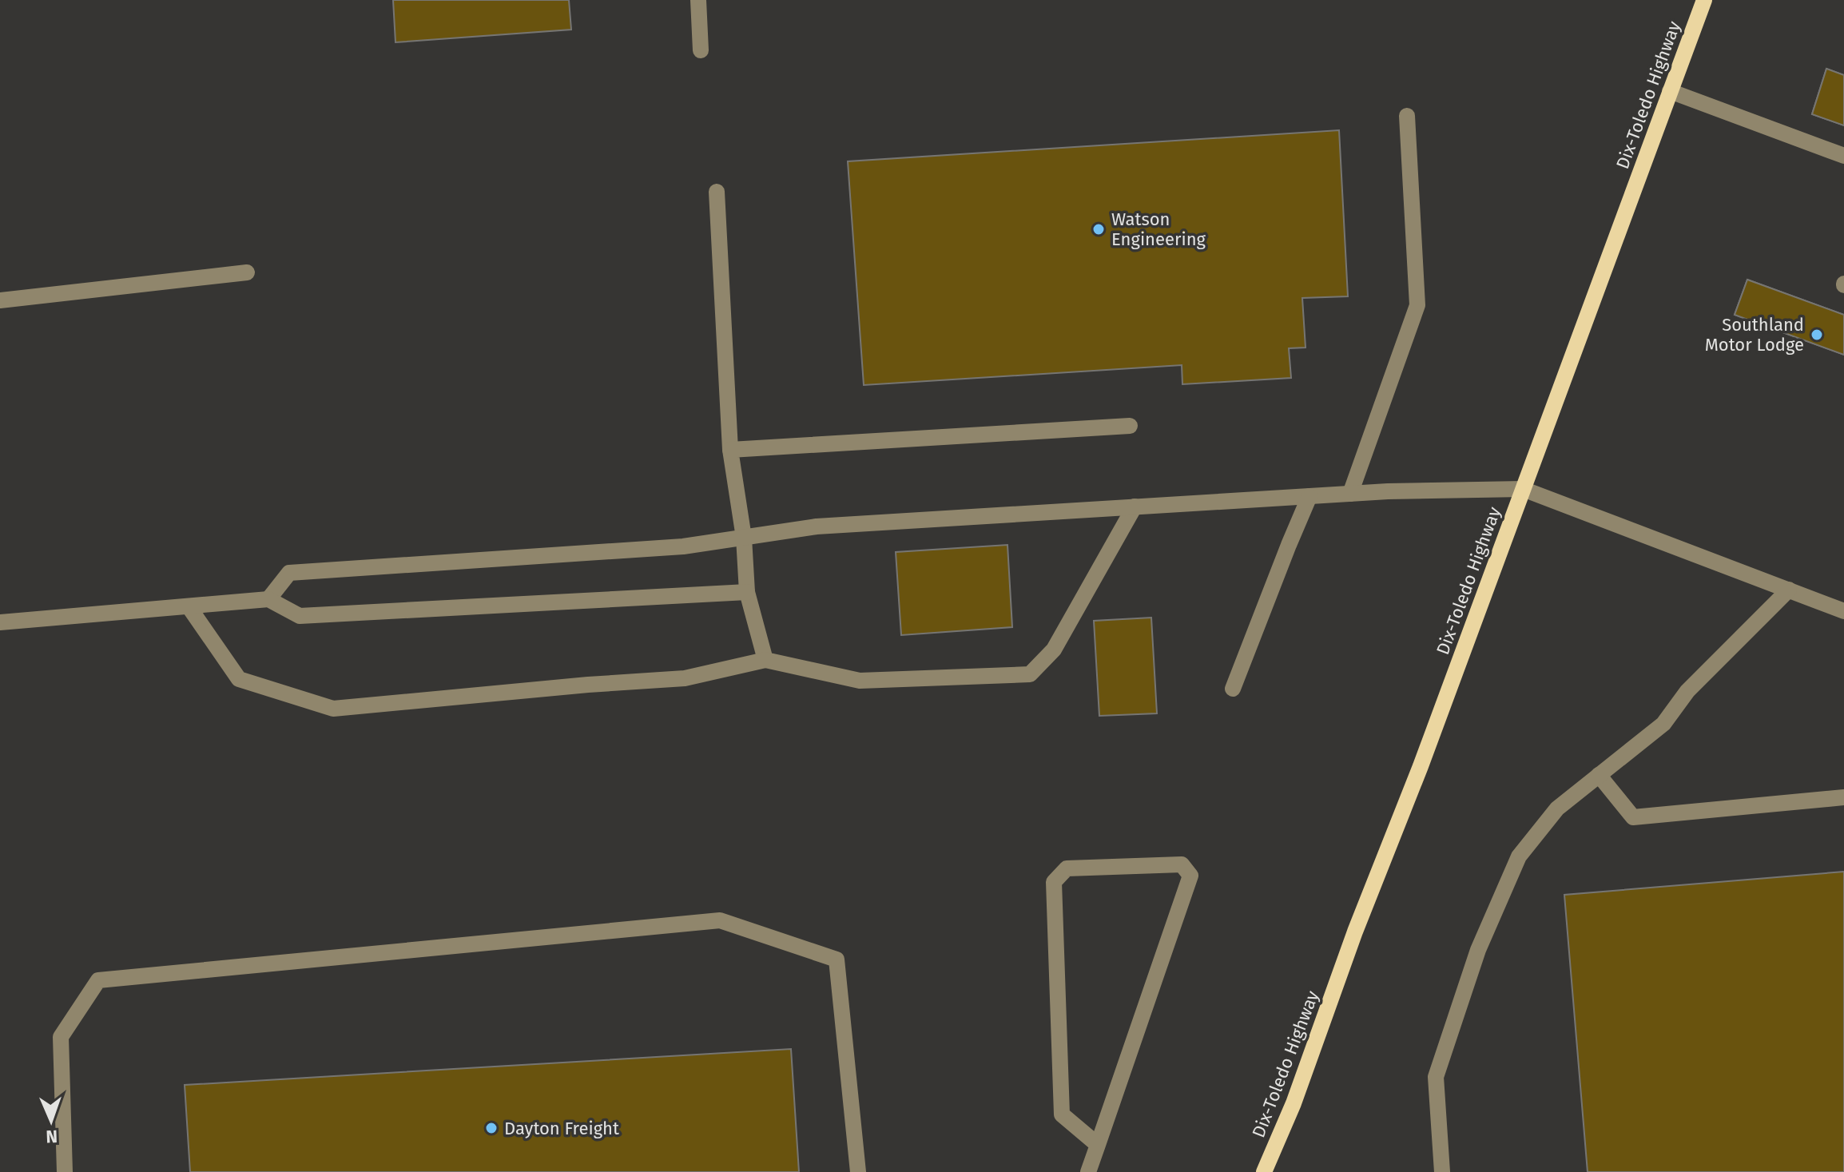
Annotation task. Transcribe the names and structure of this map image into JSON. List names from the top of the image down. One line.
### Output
{"streets":{"main road":["Dix-Toledo Highway"]},"places":["Watson Engineering","Southland Motor Lodge","Dayton Freight"],"north":"bottom"}
